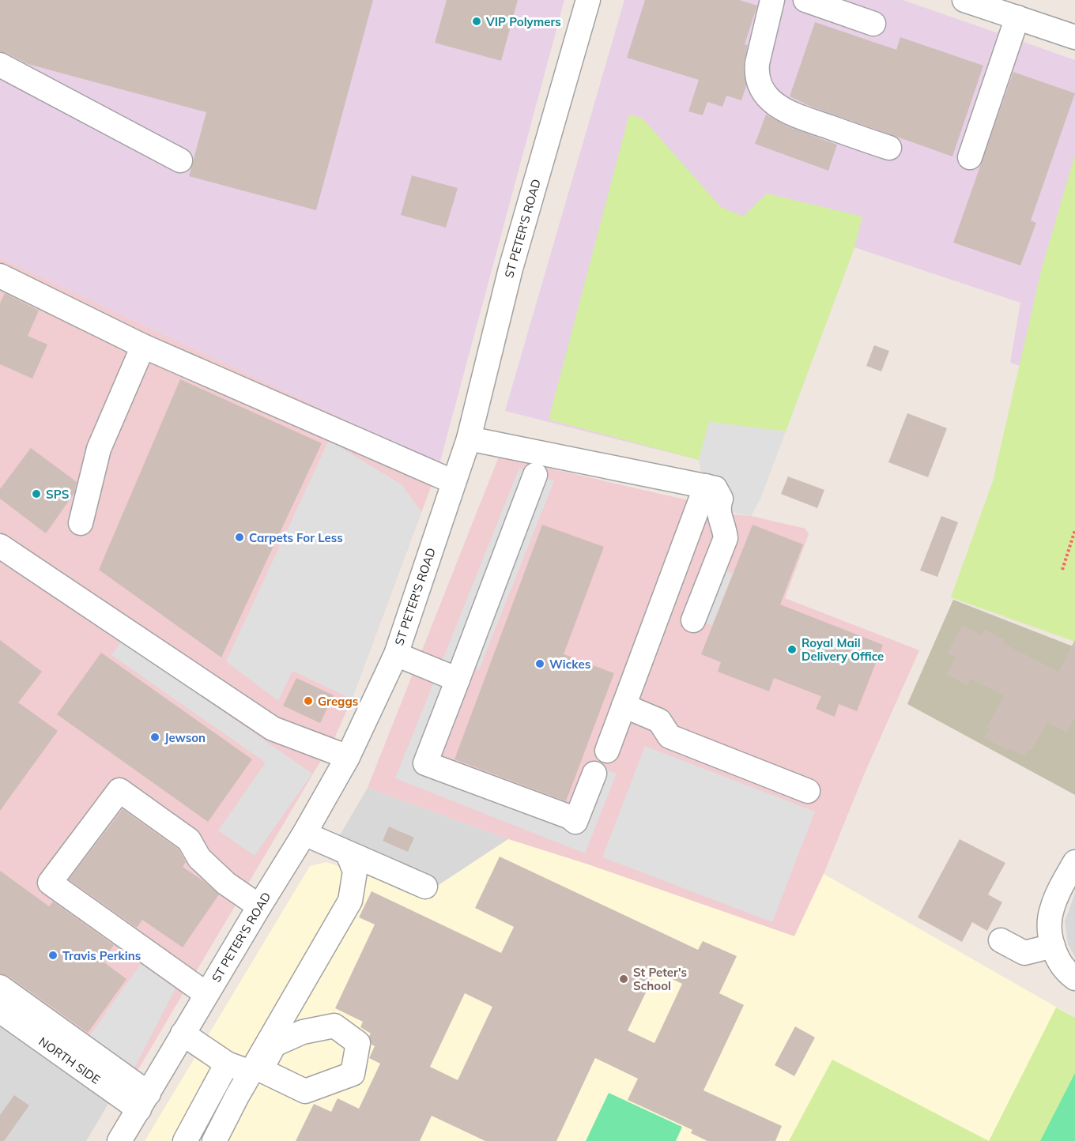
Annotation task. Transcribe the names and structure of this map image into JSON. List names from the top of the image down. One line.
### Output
{"streets":{"street":["ST PETER'S ROAD","NORTH SIDE"]},"crossings":[["ST PETER'S ROAD","NORTH SIDE"]],"places":["VIP Polymers","SPS","Carpets For Less","Royal Mail Delivery Office","Wickes","Greggs","Jewson","Travis Perkins","St Peter's School"]}
